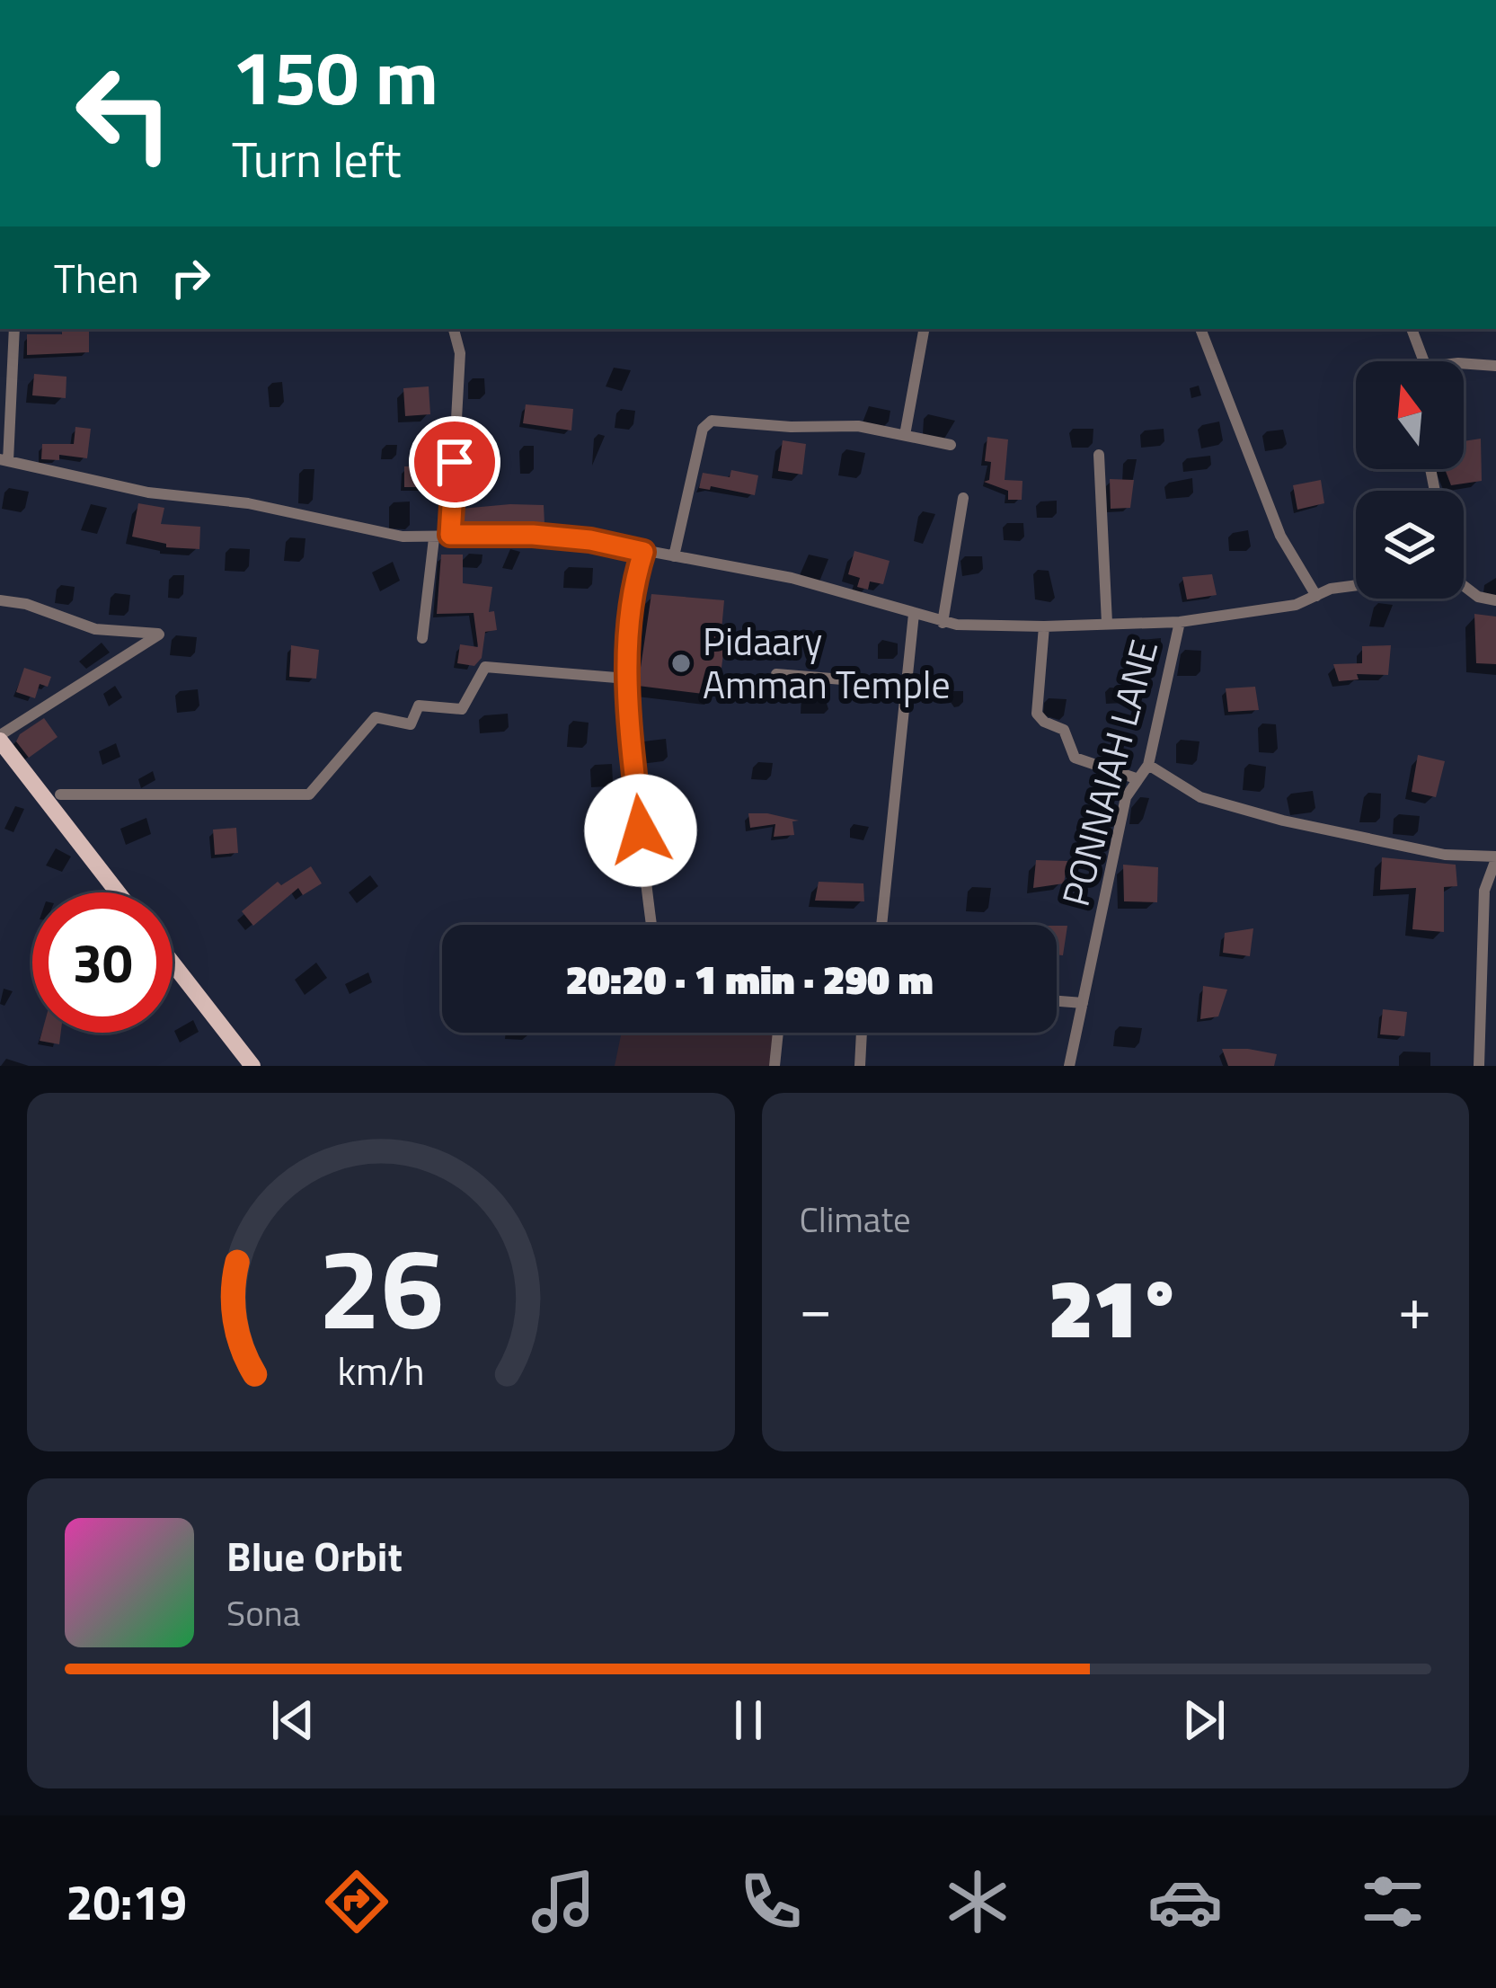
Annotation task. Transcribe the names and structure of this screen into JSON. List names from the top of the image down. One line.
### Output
{"streets":{"street":["PONNAIAH LANE"]},"places":["Pidaary Amman Temple"],"north":"top","page":{"turn":["150 m","Turn left"],"then":"Then","limit":"30","trip":"20:20 · 1 min · 290 m","tile":"Climate","heat":["−","21°","+"],"song":["Blue Orbit","Sona"],"tabs":"20:19","gauge":["26","km/h"]}}
